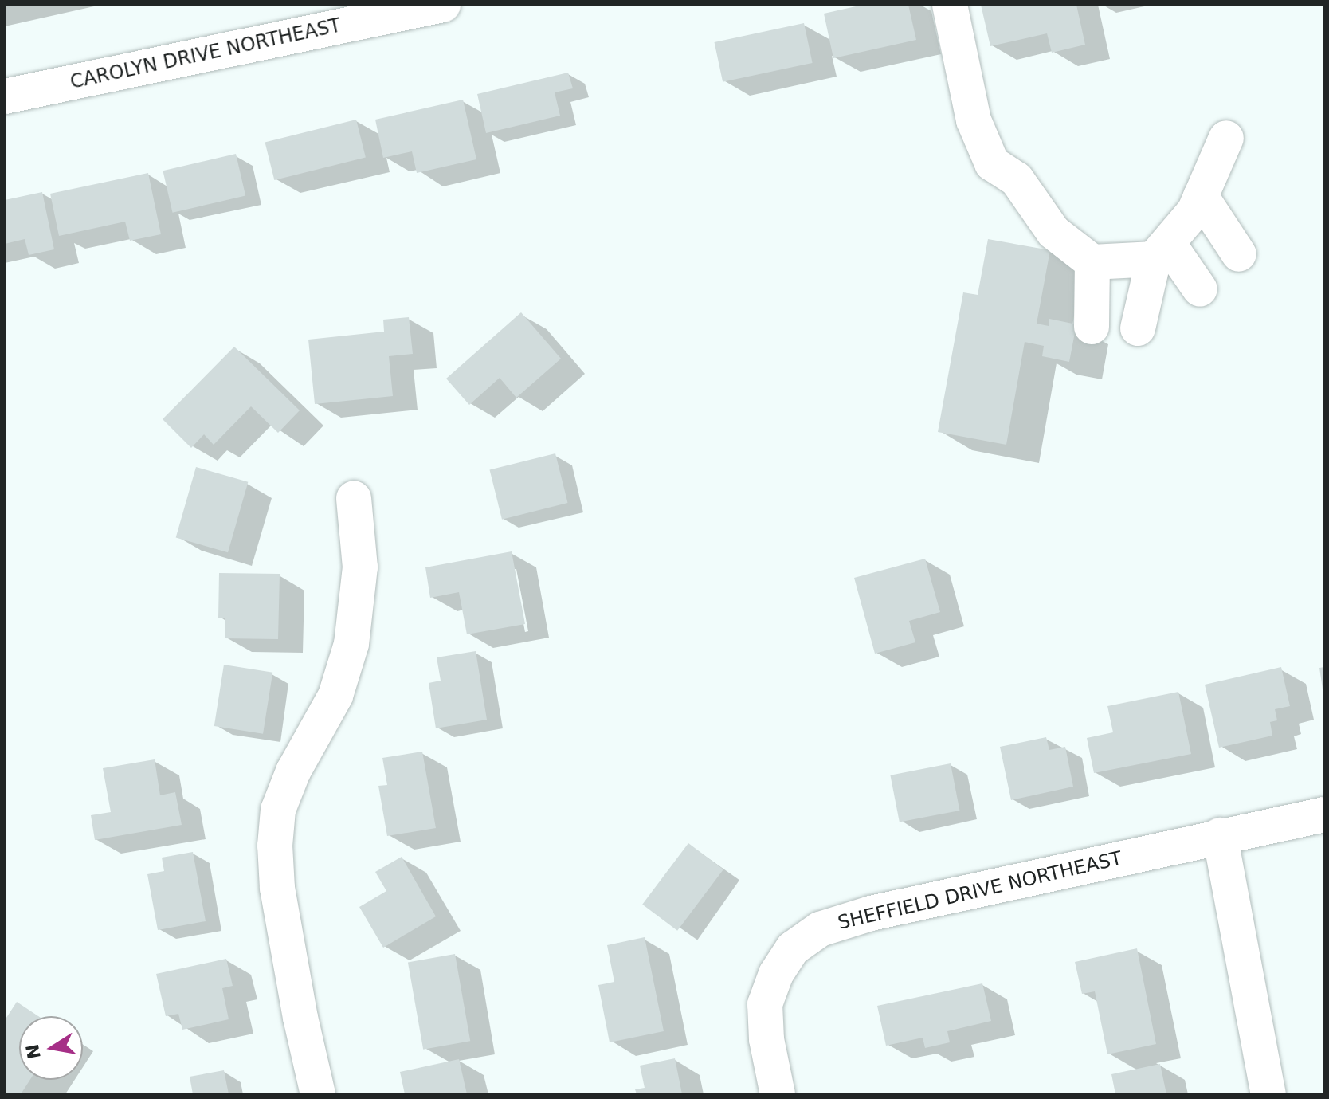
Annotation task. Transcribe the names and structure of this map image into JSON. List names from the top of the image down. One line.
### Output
{"streets":{"street":["CAROLYN DRIVE NORTHEAST","SHEFFIELD DRIVE NORTHEAST"]},"north":"left"}
